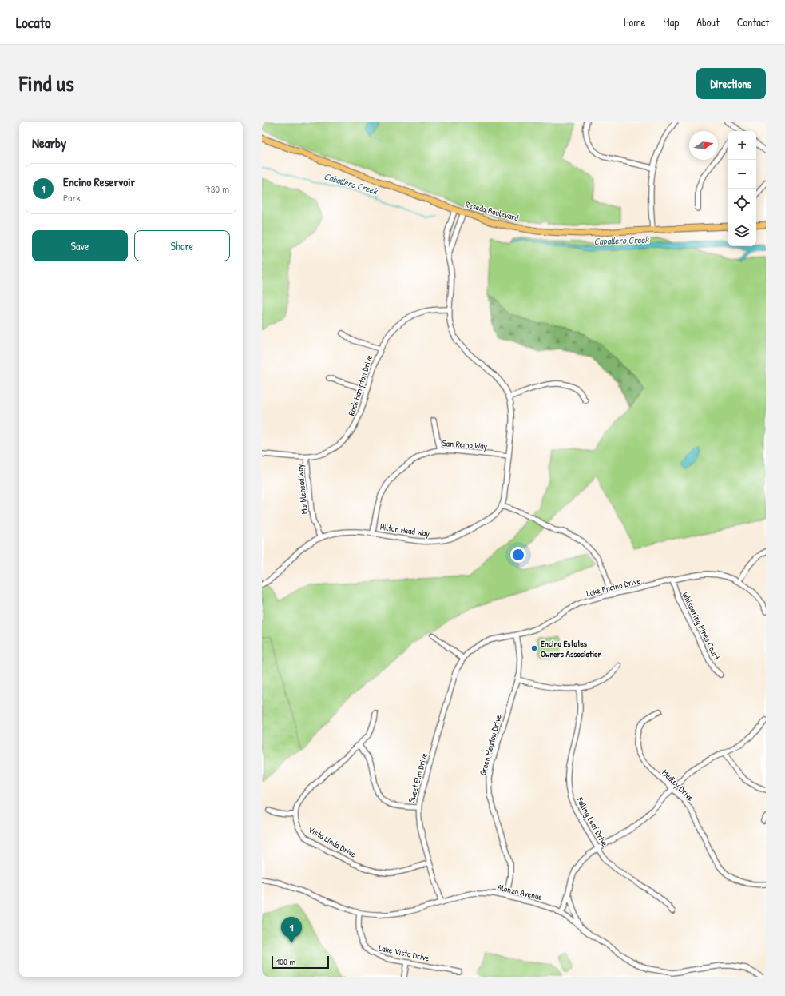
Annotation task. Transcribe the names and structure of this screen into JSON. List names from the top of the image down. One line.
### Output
{"streets":{"main road":["Reseda Boulevard"],"street":["Rock Hampton Drive","San Remo Way","Marblehead Way","Hilton Head Way","Lake Encino Drive","Whispering Pines Court","Green Meadow Drive","Sweet Elm Drive","Medley Drive","Falling Leaf Drive","Vista Linda Drive","Alonzo Avenue","Lake Vista Drive"]},"crossings":[["Rock Hampton Drive","Marblehead Way"],["San Remo Way","Hilton Head Way"],["Marblehead Way","Hilton Head Way"],["Lake Encino Drive","Whispering Pines Court"],["Lake Encino Drive","Green Meadow Drive"],["Lake Encino Drive","Sweet Elm Drive"],["Green Meadow Drive","Alonzo Avenue"],["Sweet Elm Drive","Vista Linda Drive"],["Sweet Elm Drive","Alonzo Avenue"],["Alonzo Avenue","Lake Vista Drive"]],"water":["Caballero Creek"],"places":["Encino Estates Owners Association"],"scale_bar":"100 m","north":"right","page":{"header":"Locato","nav":["Home","Map","About","Contact"],"title":"Find us","buttons":["Directions",["Save","Share"]],"heading":"Nearby","map_buttons":["+","−"],"list":[{"mark":"1","name":"Encino Reservoir","note":"Park","value":"780 m"}],"pins":"1","scale":"100 m"}}
